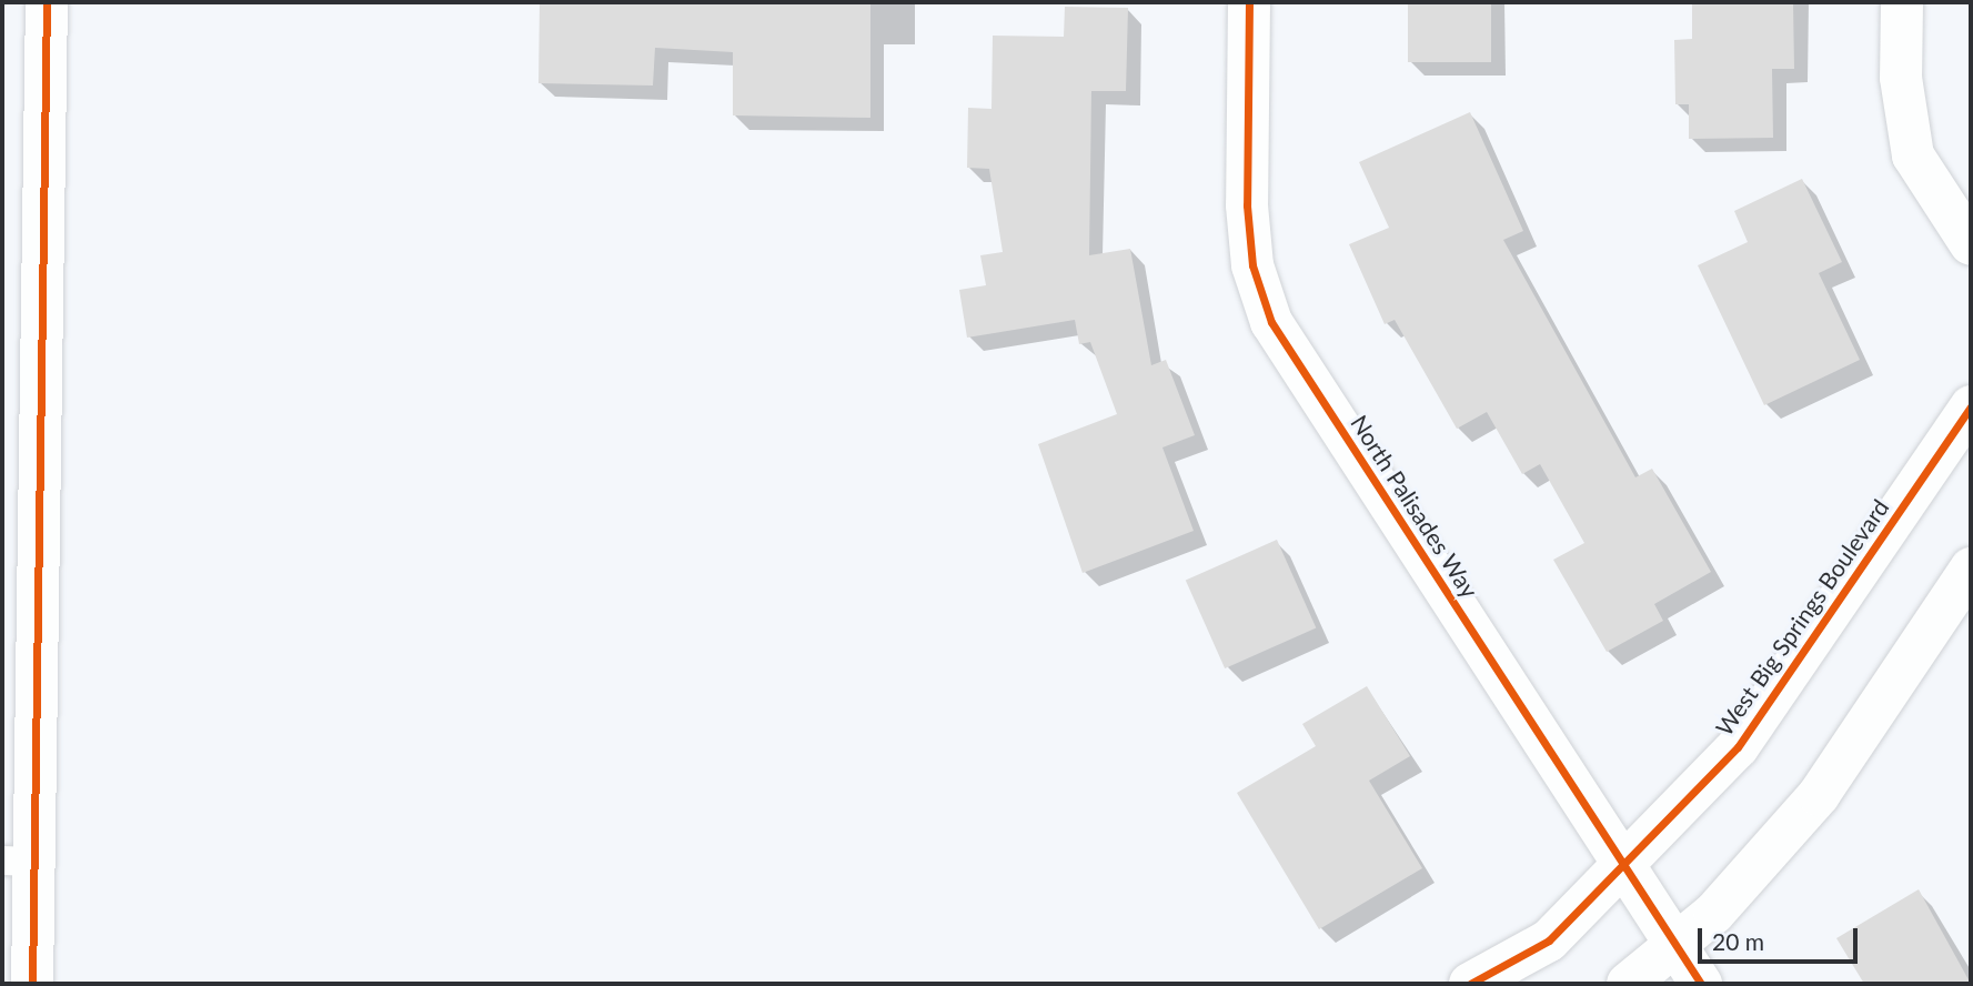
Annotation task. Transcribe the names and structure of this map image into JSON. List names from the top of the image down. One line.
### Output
{"streets":{"street":["North Palisades Way","West Big Springs Boulevard"]},"crossings":[["North Palisades Way","West Big Springs Boulevard"]],"scale_bar":"20 m"}
